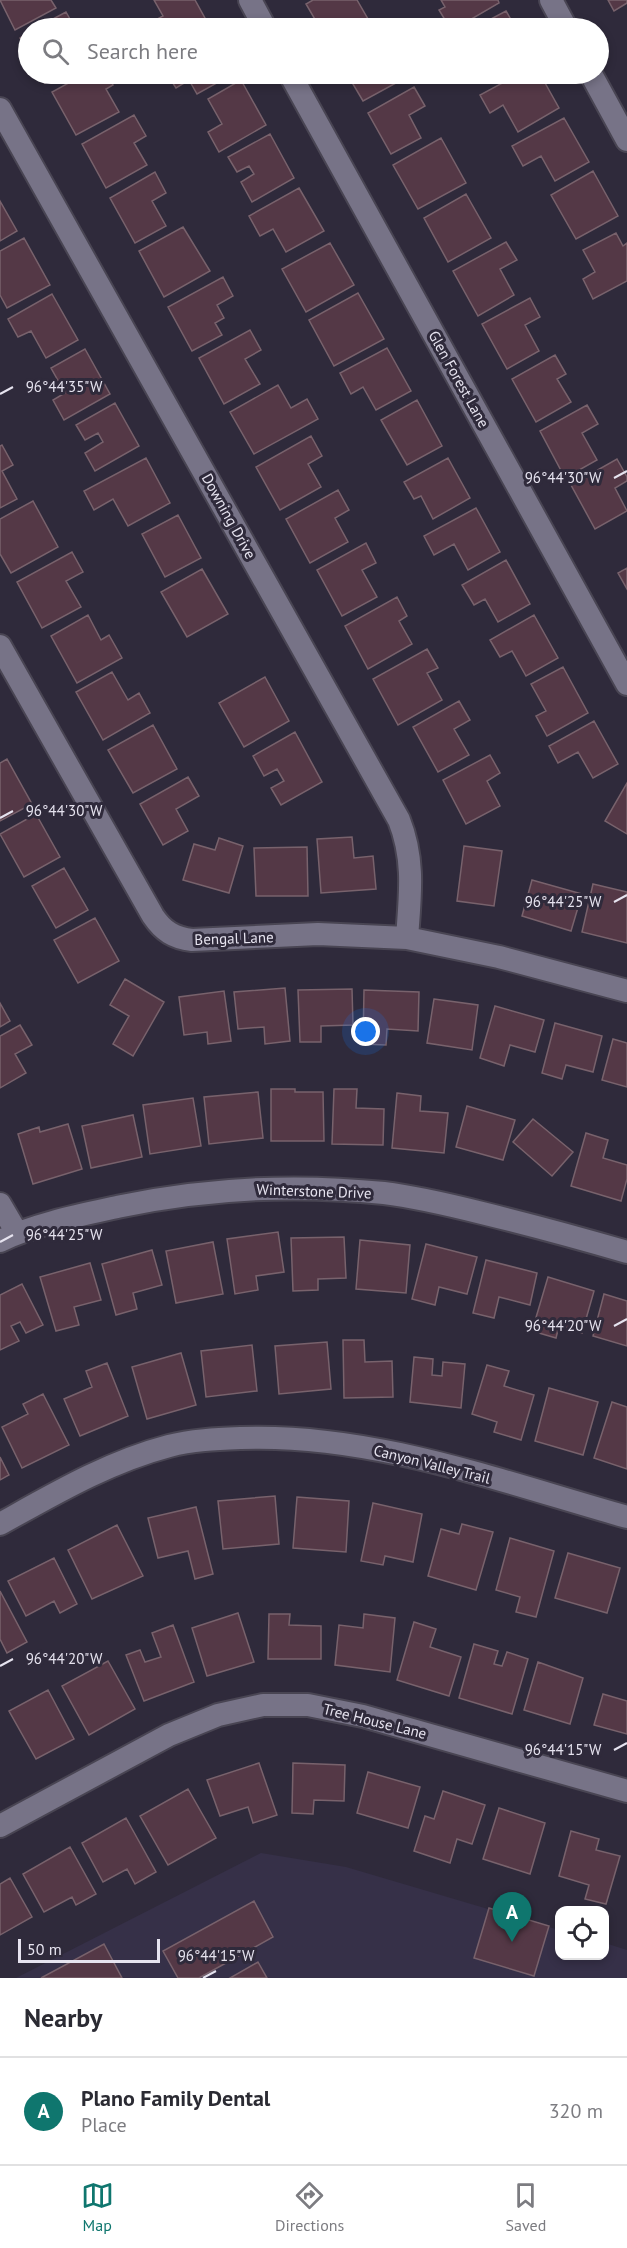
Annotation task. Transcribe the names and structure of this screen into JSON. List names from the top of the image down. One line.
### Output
{"streets":{"street":["Glen Forest Lane","Downing Drive","Bengal Lane","Winterstone Drive","Canyon Valley Trail","Tree House Lane"]},"crossings":[["Downing Drive","Bengal Lane"]],"scale_bar":"50 m","page":{"search":"Search here","pins":"A","scale":"50 m","heading":"Nearby","list":[{"mark":"A","name":"Plano Family Dental","note":"Place","value":"320 m"}],"nav":["Map","Directions","Saved"]},"coordinates":["96°44'35\"W","96°44'30\"W","96°44'25\"W","96°44'20\"W","96°44'15\"W"]}
